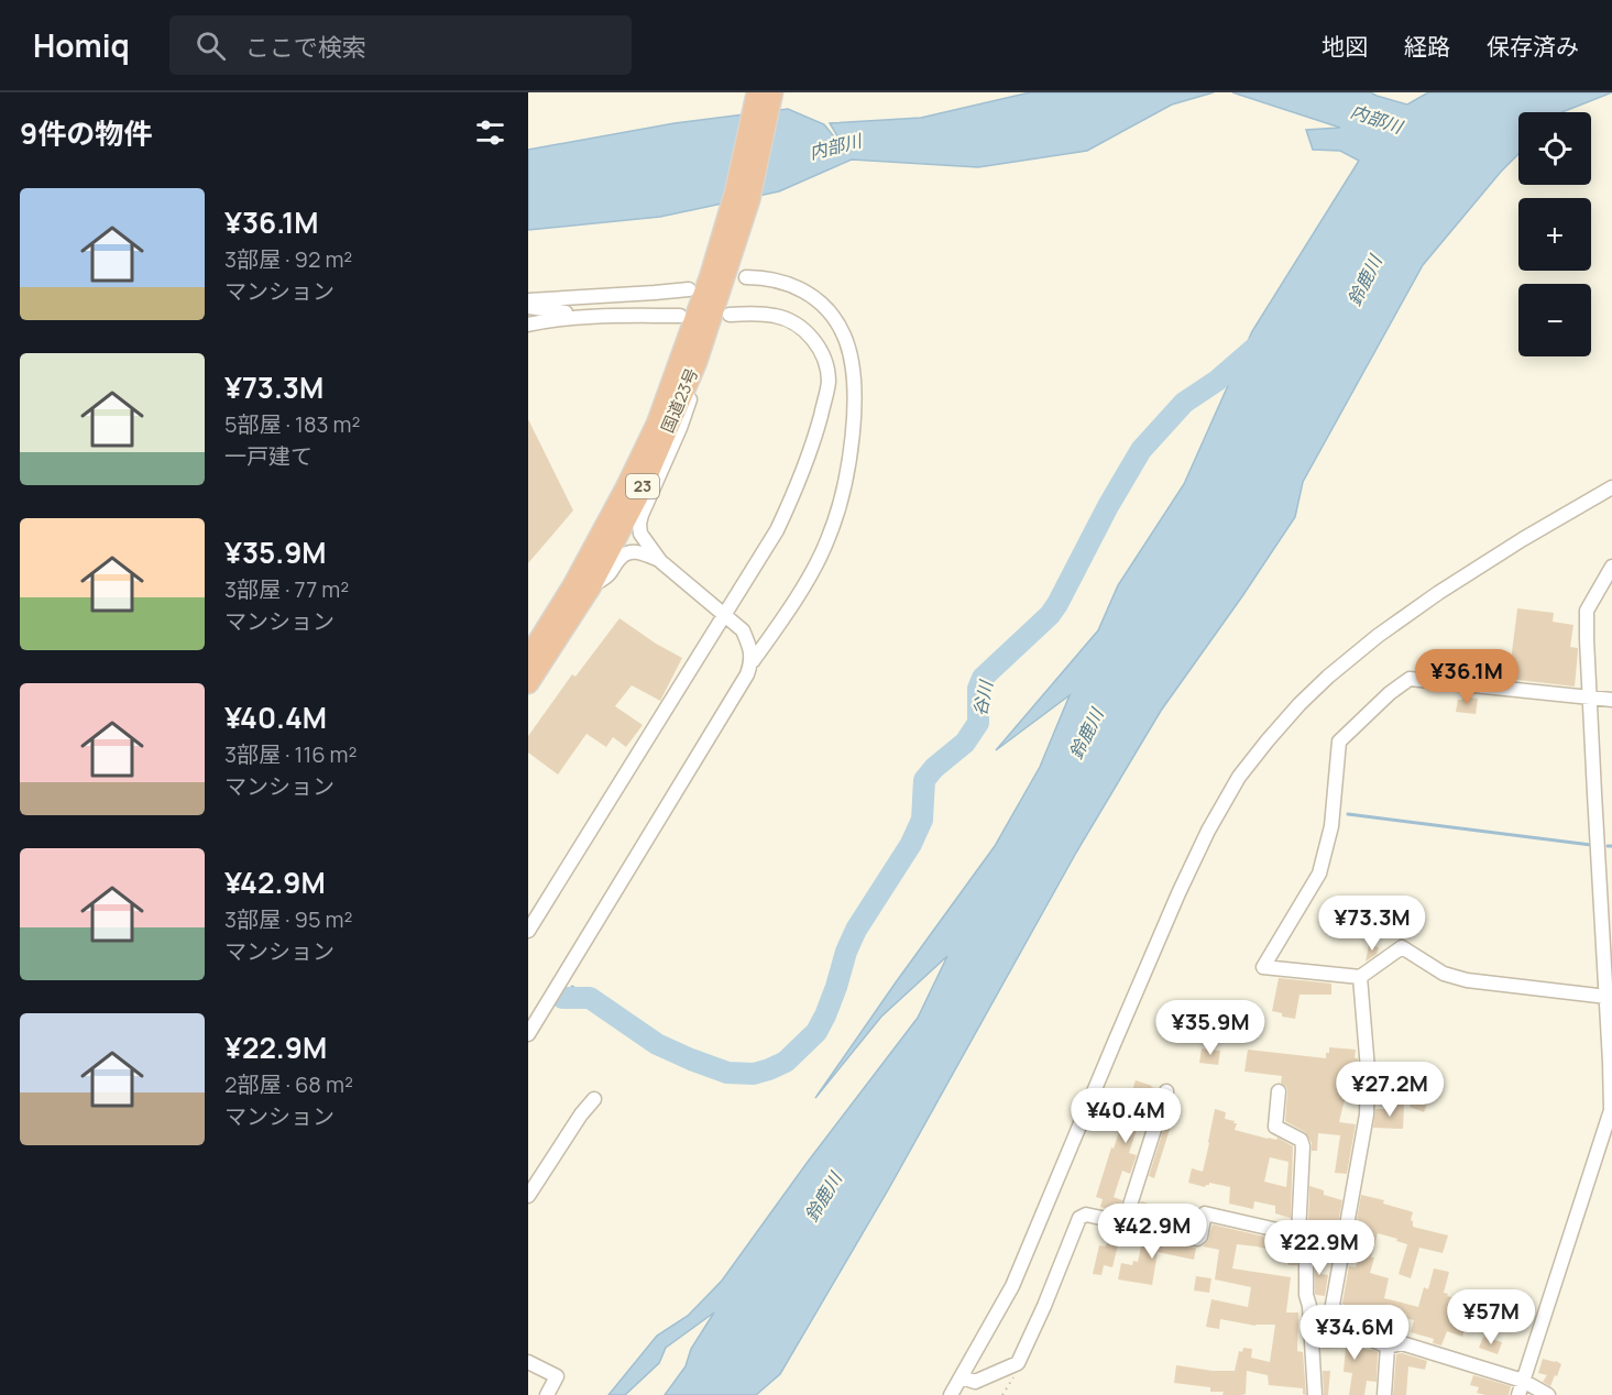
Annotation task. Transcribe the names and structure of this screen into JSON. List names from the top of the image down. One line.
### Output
{"streets":{"highway":["国道23号","23"]},"water":["内部川","鈴鹿川","谷川"],"page":{"header":"Homiq","search":"ここで検索","nav":["地図","経路","保存済み"],"heading":"9件の物件","map_buttons":["+","−"],"list":[{"name":"¥36.1M","note":"3部屋 · 92 m² · マンション"},{"name":"¥73.3M","note":"5部屋 · 183 m² · 一戸建て"},{"name":"¥35.9M","note":"3部屋 · 77 m² · マンション"},{"name":"¥40.4M","note":"3部屋 · 116 m² · マンション"},{"name":"¥42.9M","note":"3部屋 · 95 m² · マンション"},{"name":"¥22.9M","note":"2部屋 · 68 m² · マンション"}],"price":["¥36.1M","¥73.3M","¥35.9M","¥27.2M","¥40.4M","¥42.9M","¥22.9M","¥57M","¥34.6M"]}}
